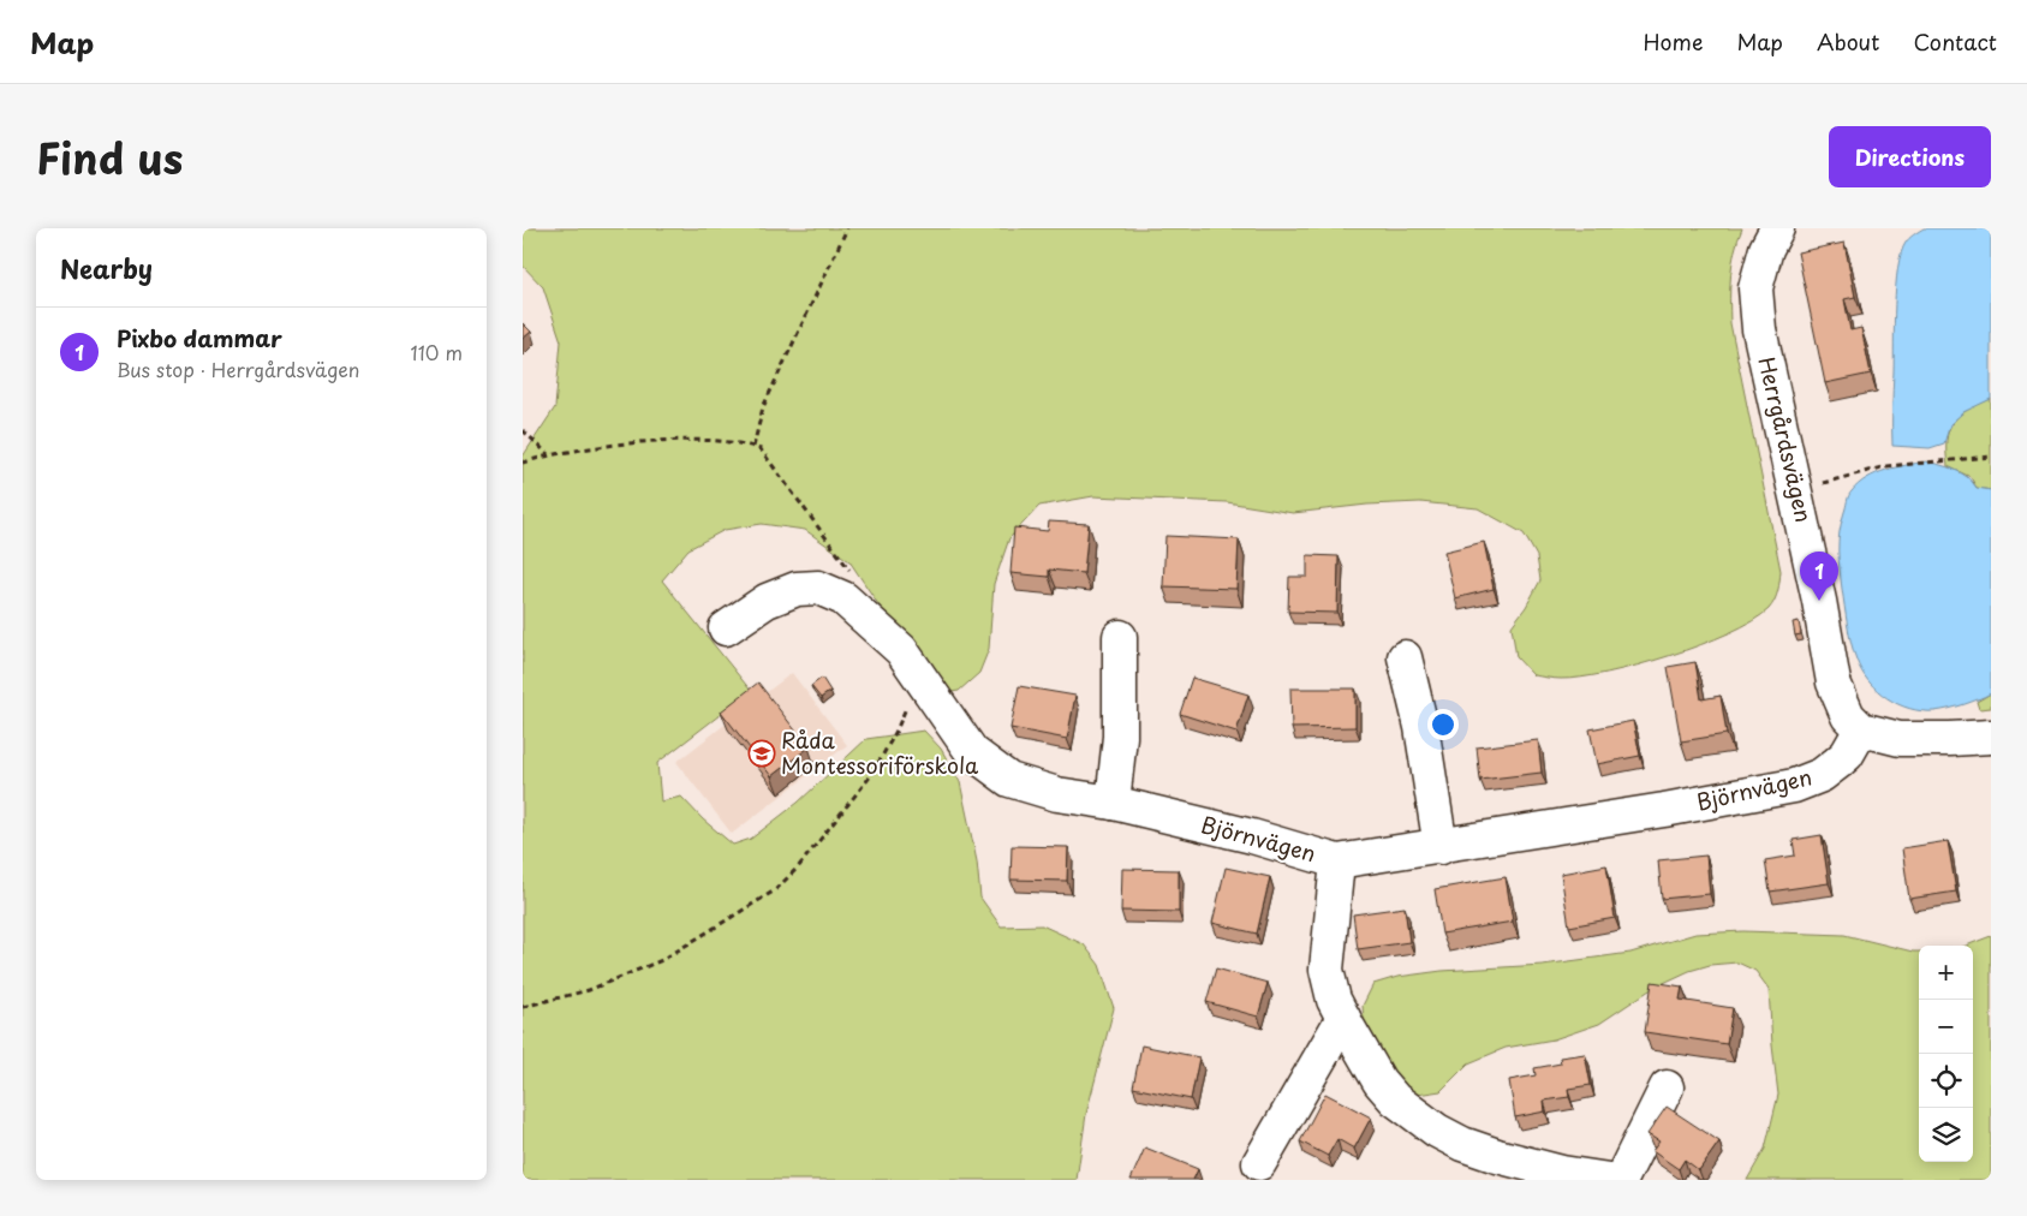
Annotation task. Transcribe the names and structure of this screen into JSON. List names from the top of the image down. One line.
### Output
{"streets":{"street":["Herrgårdsvägen","Björnvägen"]},"crossings":[["Herrgårdsvägen","Björnvägen"]],"places":{"school or university":["Råda Montessoriförskola"]},"page":{"header":"Map","nav":["Home","Map","About","Contact"],"title":"Find us","buttons":"Directions","heading":"Nearby","list":[{"mark":"1","name":"Pixbo dammar","note":"Bus stop · Herrgårdsvägen","value":"110 m"}],"pins":"1","map_buttons":["+","−"]}}
